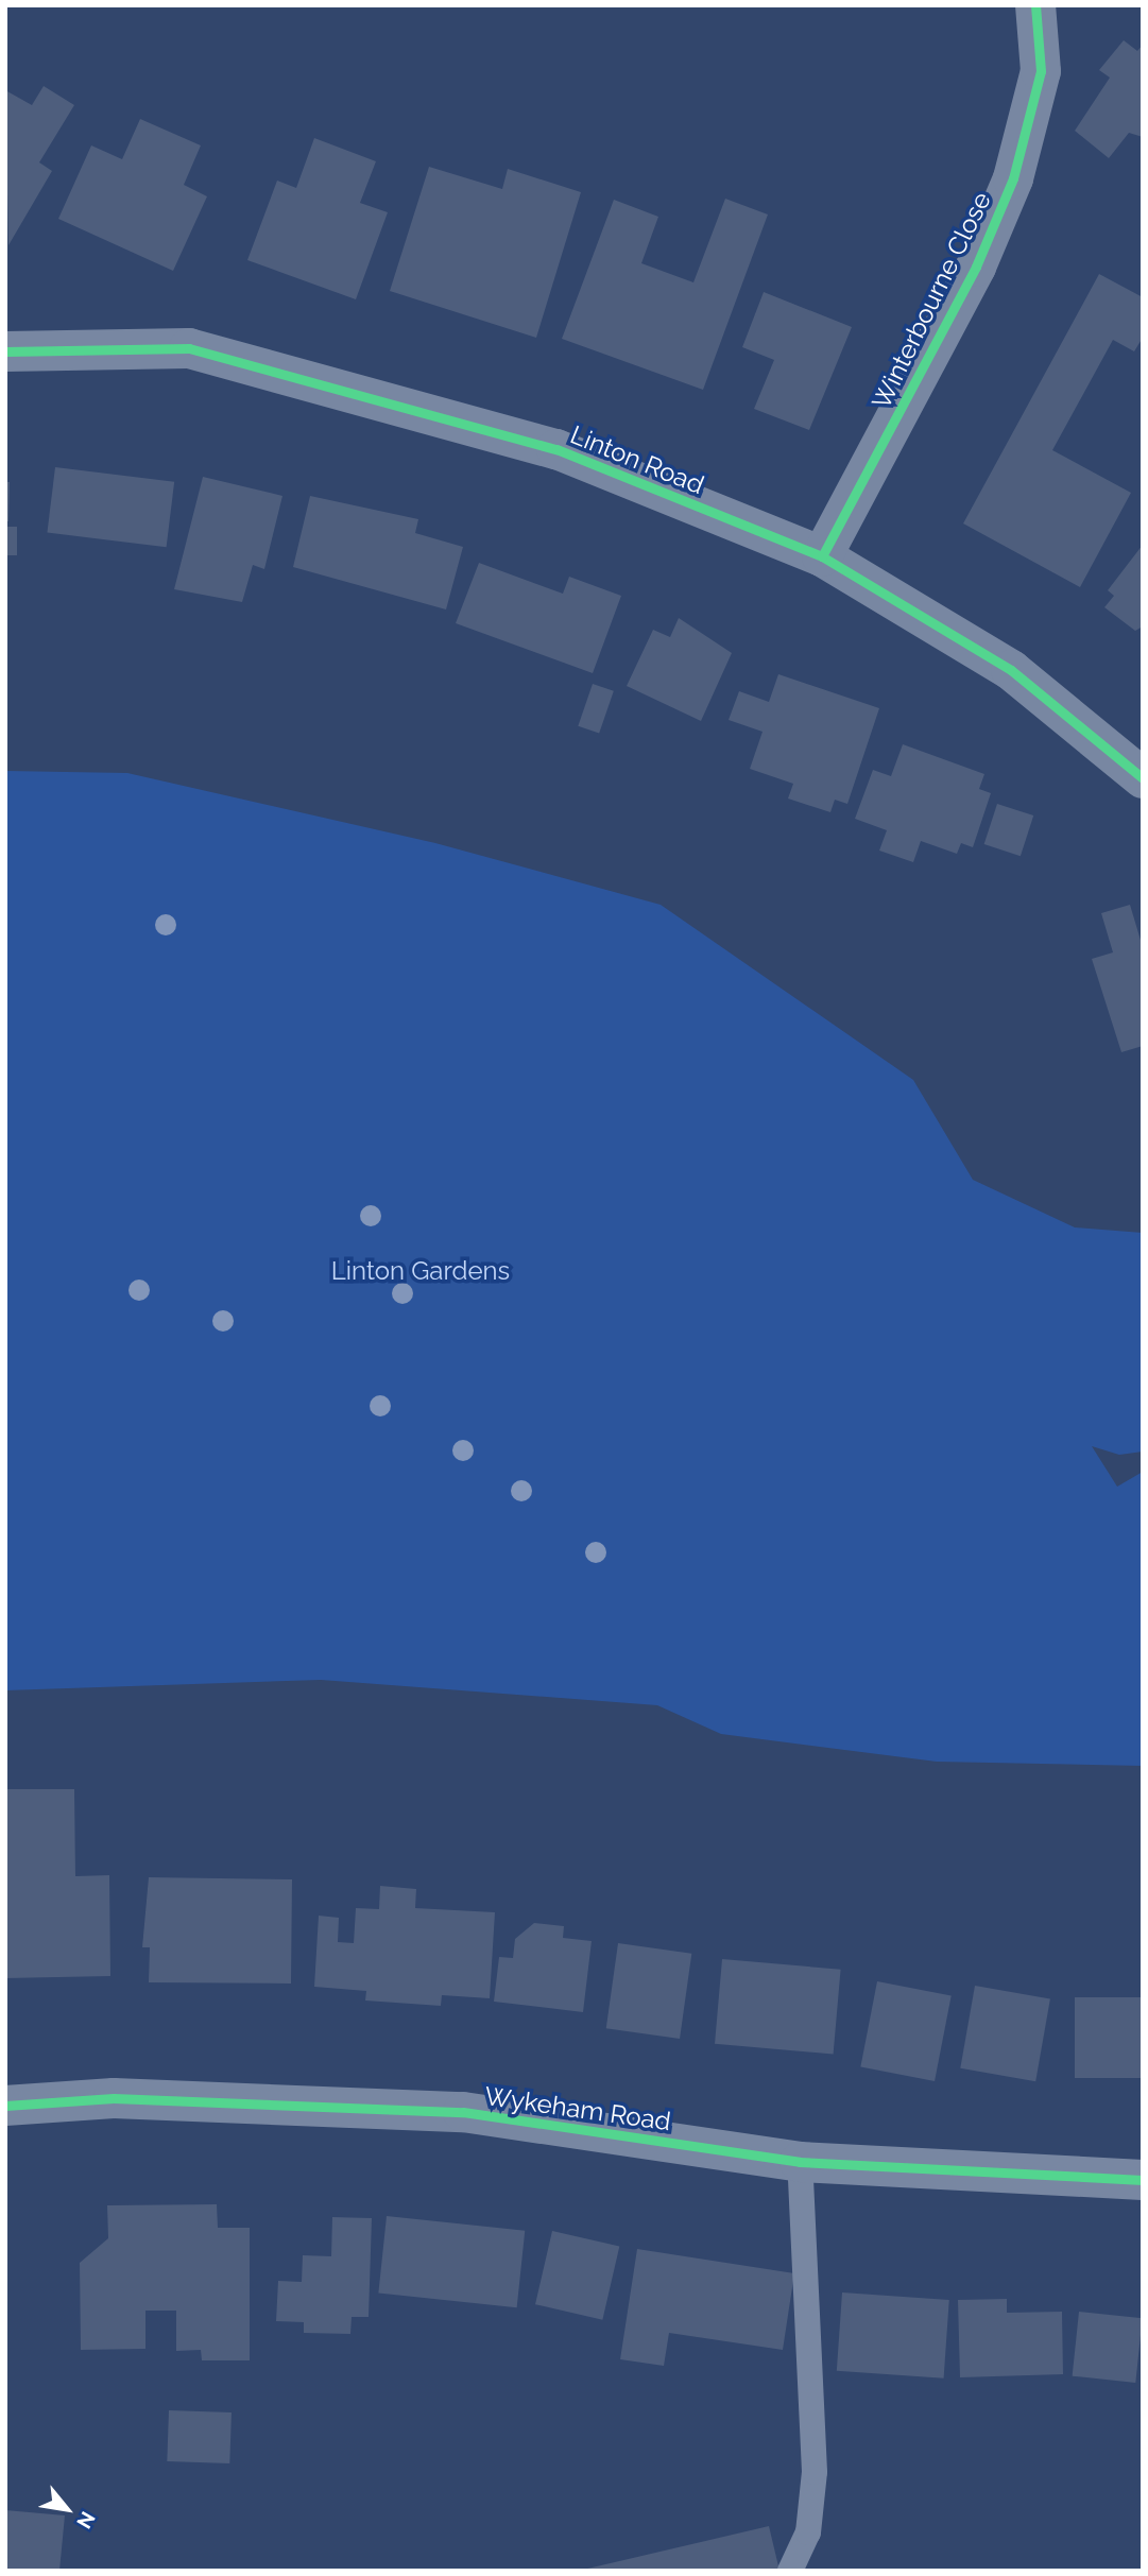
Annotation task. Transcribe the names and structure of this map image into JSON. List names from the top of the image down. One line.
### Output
{"streets":{"street":["Winterbourne Close","Linton Road","Wykeham Road"]},"crossings":[["Winterbourne Close","Linton Road"]],"parks":["Linton Gardens"],"north":"bottom right"}
